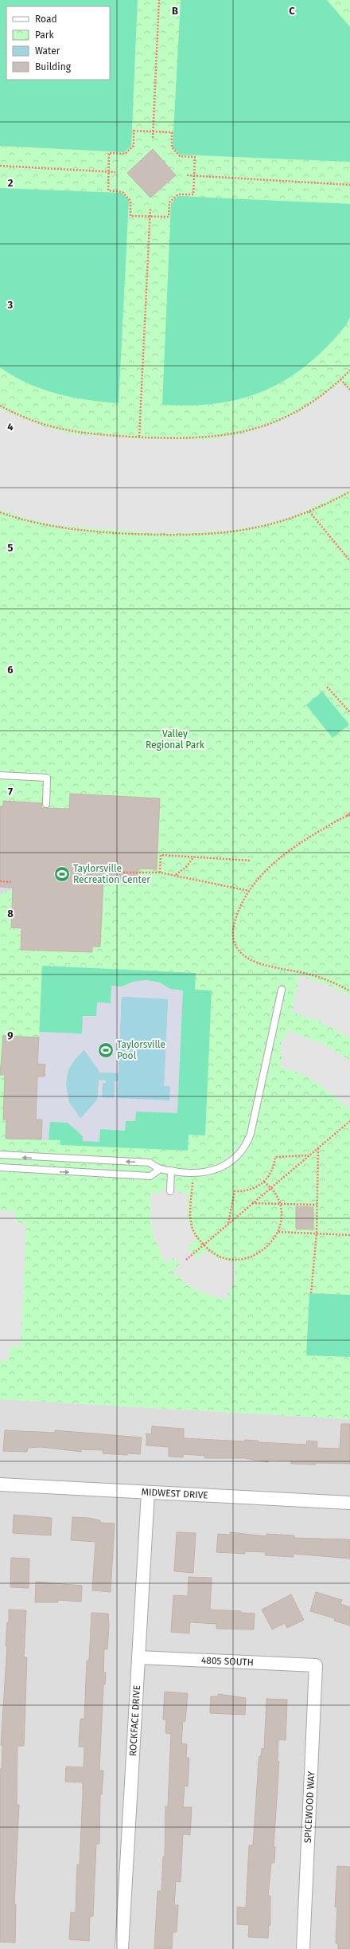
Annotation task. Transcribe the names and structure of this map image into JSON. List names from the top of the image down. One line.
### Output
{"streets":{"street":["MIDWEST DRIVE","4805 SOUTH","ROCKFACE DRIVE","SPICEWOOD WAY"]},"crossings":[["MIDWEST DRIVE","ROCKFACE DRIVE"],["4805 SOUTH","ROCKFACE DRIVE"],["4805 SOUTH","SPICEWOOD WAY"]],"parks":["Valley Regional Park"],"places":{"sports":["Taylorsville Recreation Center","Taylorsville Pool"]},"legend":["Road","Park","Water","Building"],"grid":{"columns":["B","C"],"rows":["2","3","4","5","6","7","8","9"]}}
